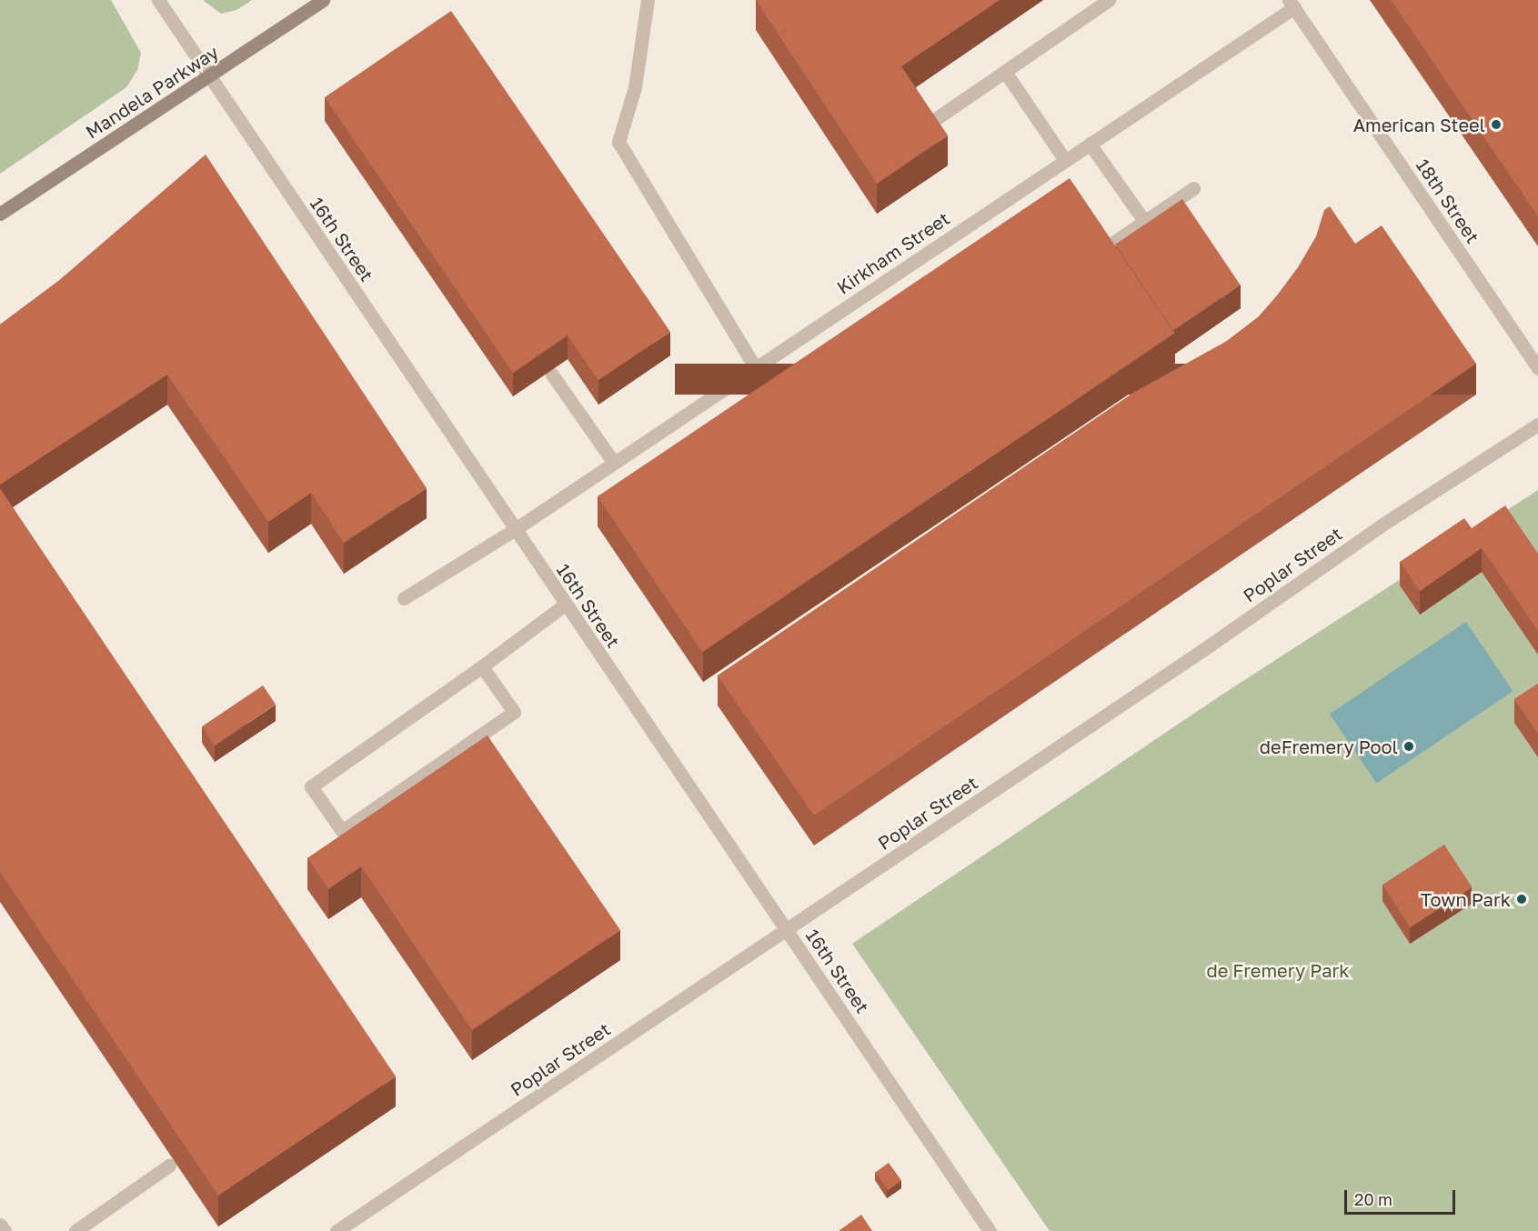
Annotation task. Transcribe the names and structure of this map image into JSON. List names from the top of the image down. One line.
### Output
{"streets":{"main road":["Mandela Parkway"],"street":["18th Street","16th Street","Kirkham Street","Poplar Street"]},"crossings":[["Mandela Parkway","16th Street"],["18th Street","Kirkham Street"],["16th Street","Kirkham Street"],["16th Street","Poplar Street"]],"parks":["de Fremery Park"],"places":["American Steel","deFremery Pool","Town Park"],"scale_bar":"20 m"}
